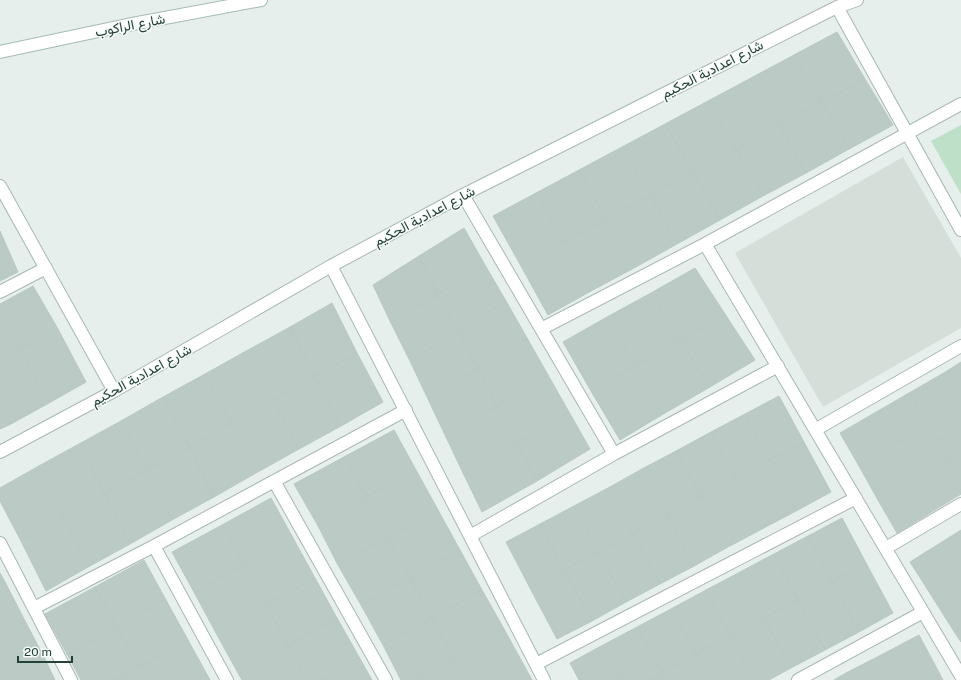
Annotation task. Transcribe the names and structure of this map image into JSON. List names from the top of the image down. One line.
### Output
{"streets":{"street":["شارع الراكوب","شارع اعدادية الحكيم"]},"scale_bar":"20 m"}
